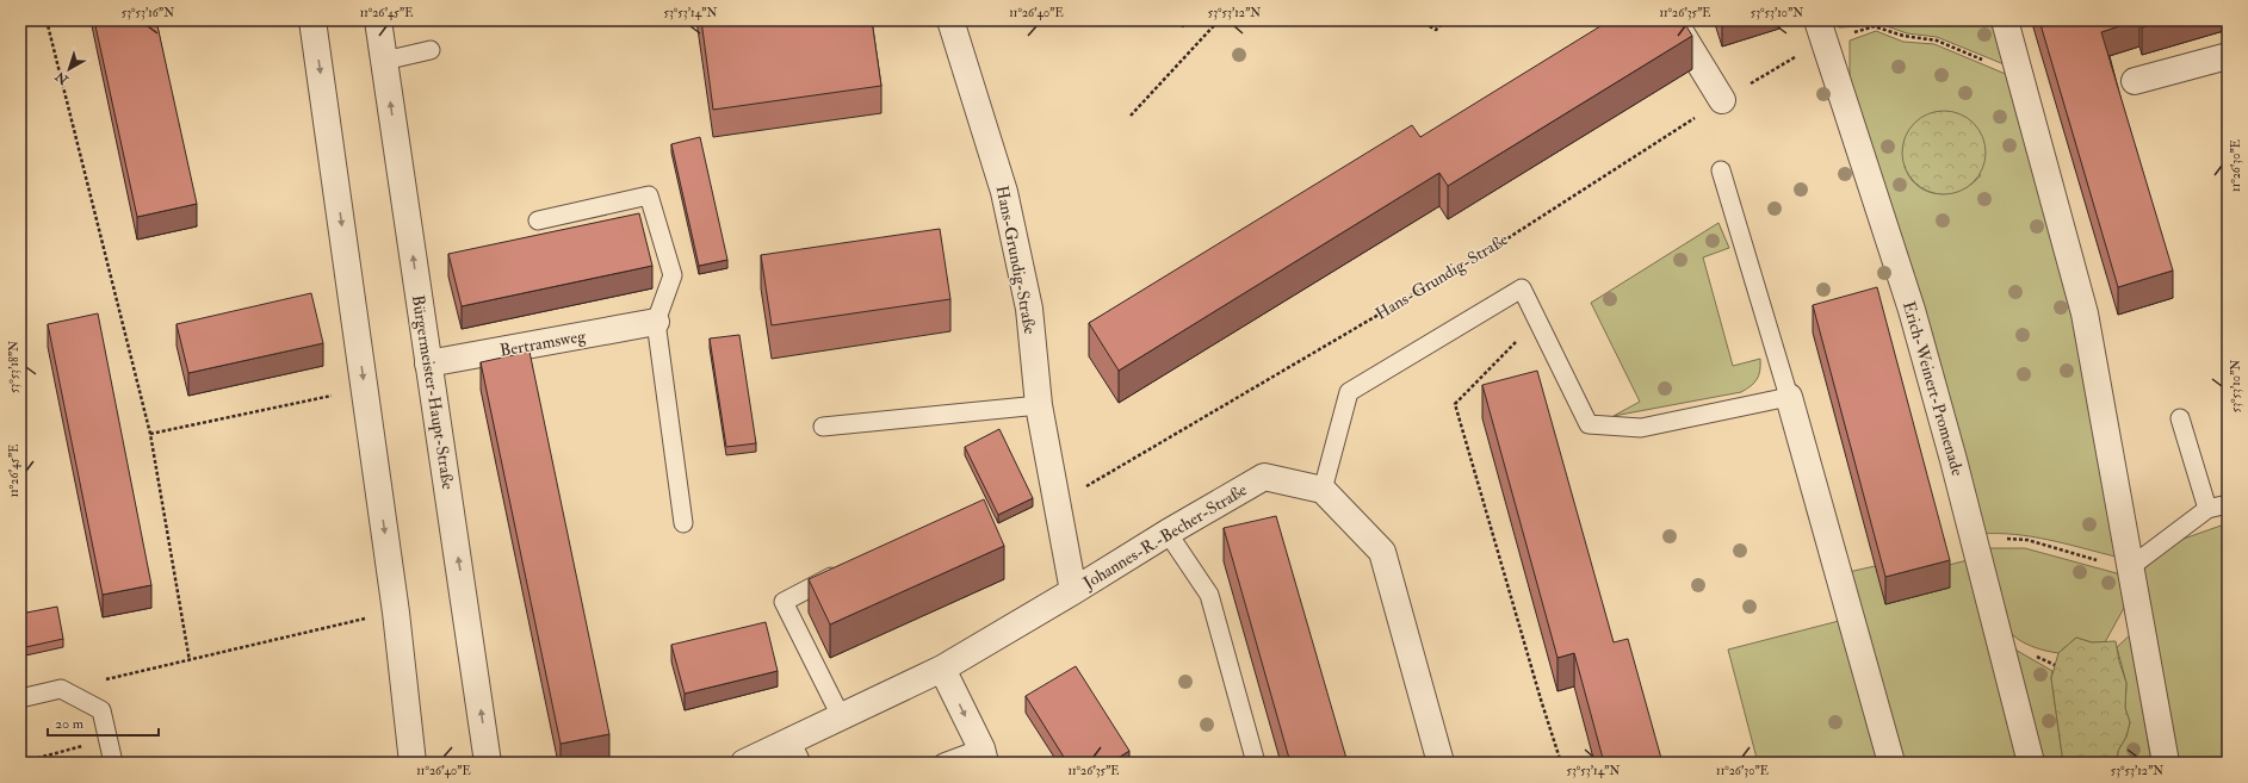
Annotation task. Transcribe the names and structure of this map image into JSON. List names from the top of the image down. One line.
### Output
{"streets":{"street":["Hans-Grundig-Straße","Bertramsweg","Erich-Weinert-Promenade","Bürgermeister-Haupt-Straße","Johannes-R.-Becher-Straße"]},"crossings":[["Hans-Grundig-Straße","Erich-Weinert-Promenade"],["Hans-Grundig-Straße","Johannes-R.-Becher-Straße"],["Bertramsweg","Bürgermeister-Haupt-Straße"]],"scale_bar":"20 m","north":"bottom left","coordinates":["53°53'16\"N","11°26'45\"E","53°53'14\"N","11°26'40\"E","53°53'12\"N","11°26'35\"E","53°53'10\"N","11°26'30\"E","53°53'18\"N"]}
